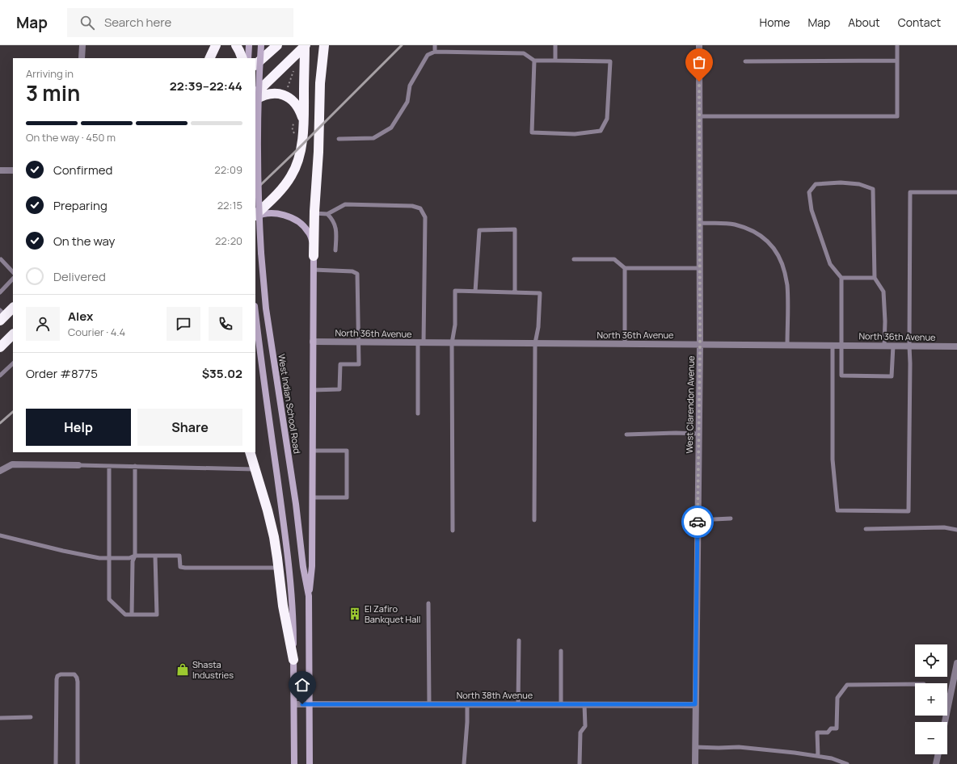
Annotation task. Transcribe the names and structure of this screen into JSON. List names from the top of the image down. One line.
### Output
{"streets":{"main road":["West Indian School Road"],"street":["North 36th Avenue","West Clarendon Avenue","North 38th Avenue"]},"crossings":[["North 36th Avenue","West Clarendon Avenue"],["West Indian School Road","North 38th Avenue"],["West Clarendon Avenue","North 38th Avenue"]],"places":{"building":["El Zafiro Bankquet Hall"],"shop":["Shasta Industries"]},"page":{"header":"Map","search":"Search here","nav":["Home","Map","About","Contact"],"heading":["3 min","Arriving in","22:39–22:44"],"panel":["Alex","Courier · 4.4","Order #8775","$35.02"],"bar":"On the way · 450 m","list":[["Confirmed","22:09"],["Preparing","22:15"],["On the way","22:20"],"Delivered"],"buttons":["Help","Share"],"map_buttons":["+","−"]}}
